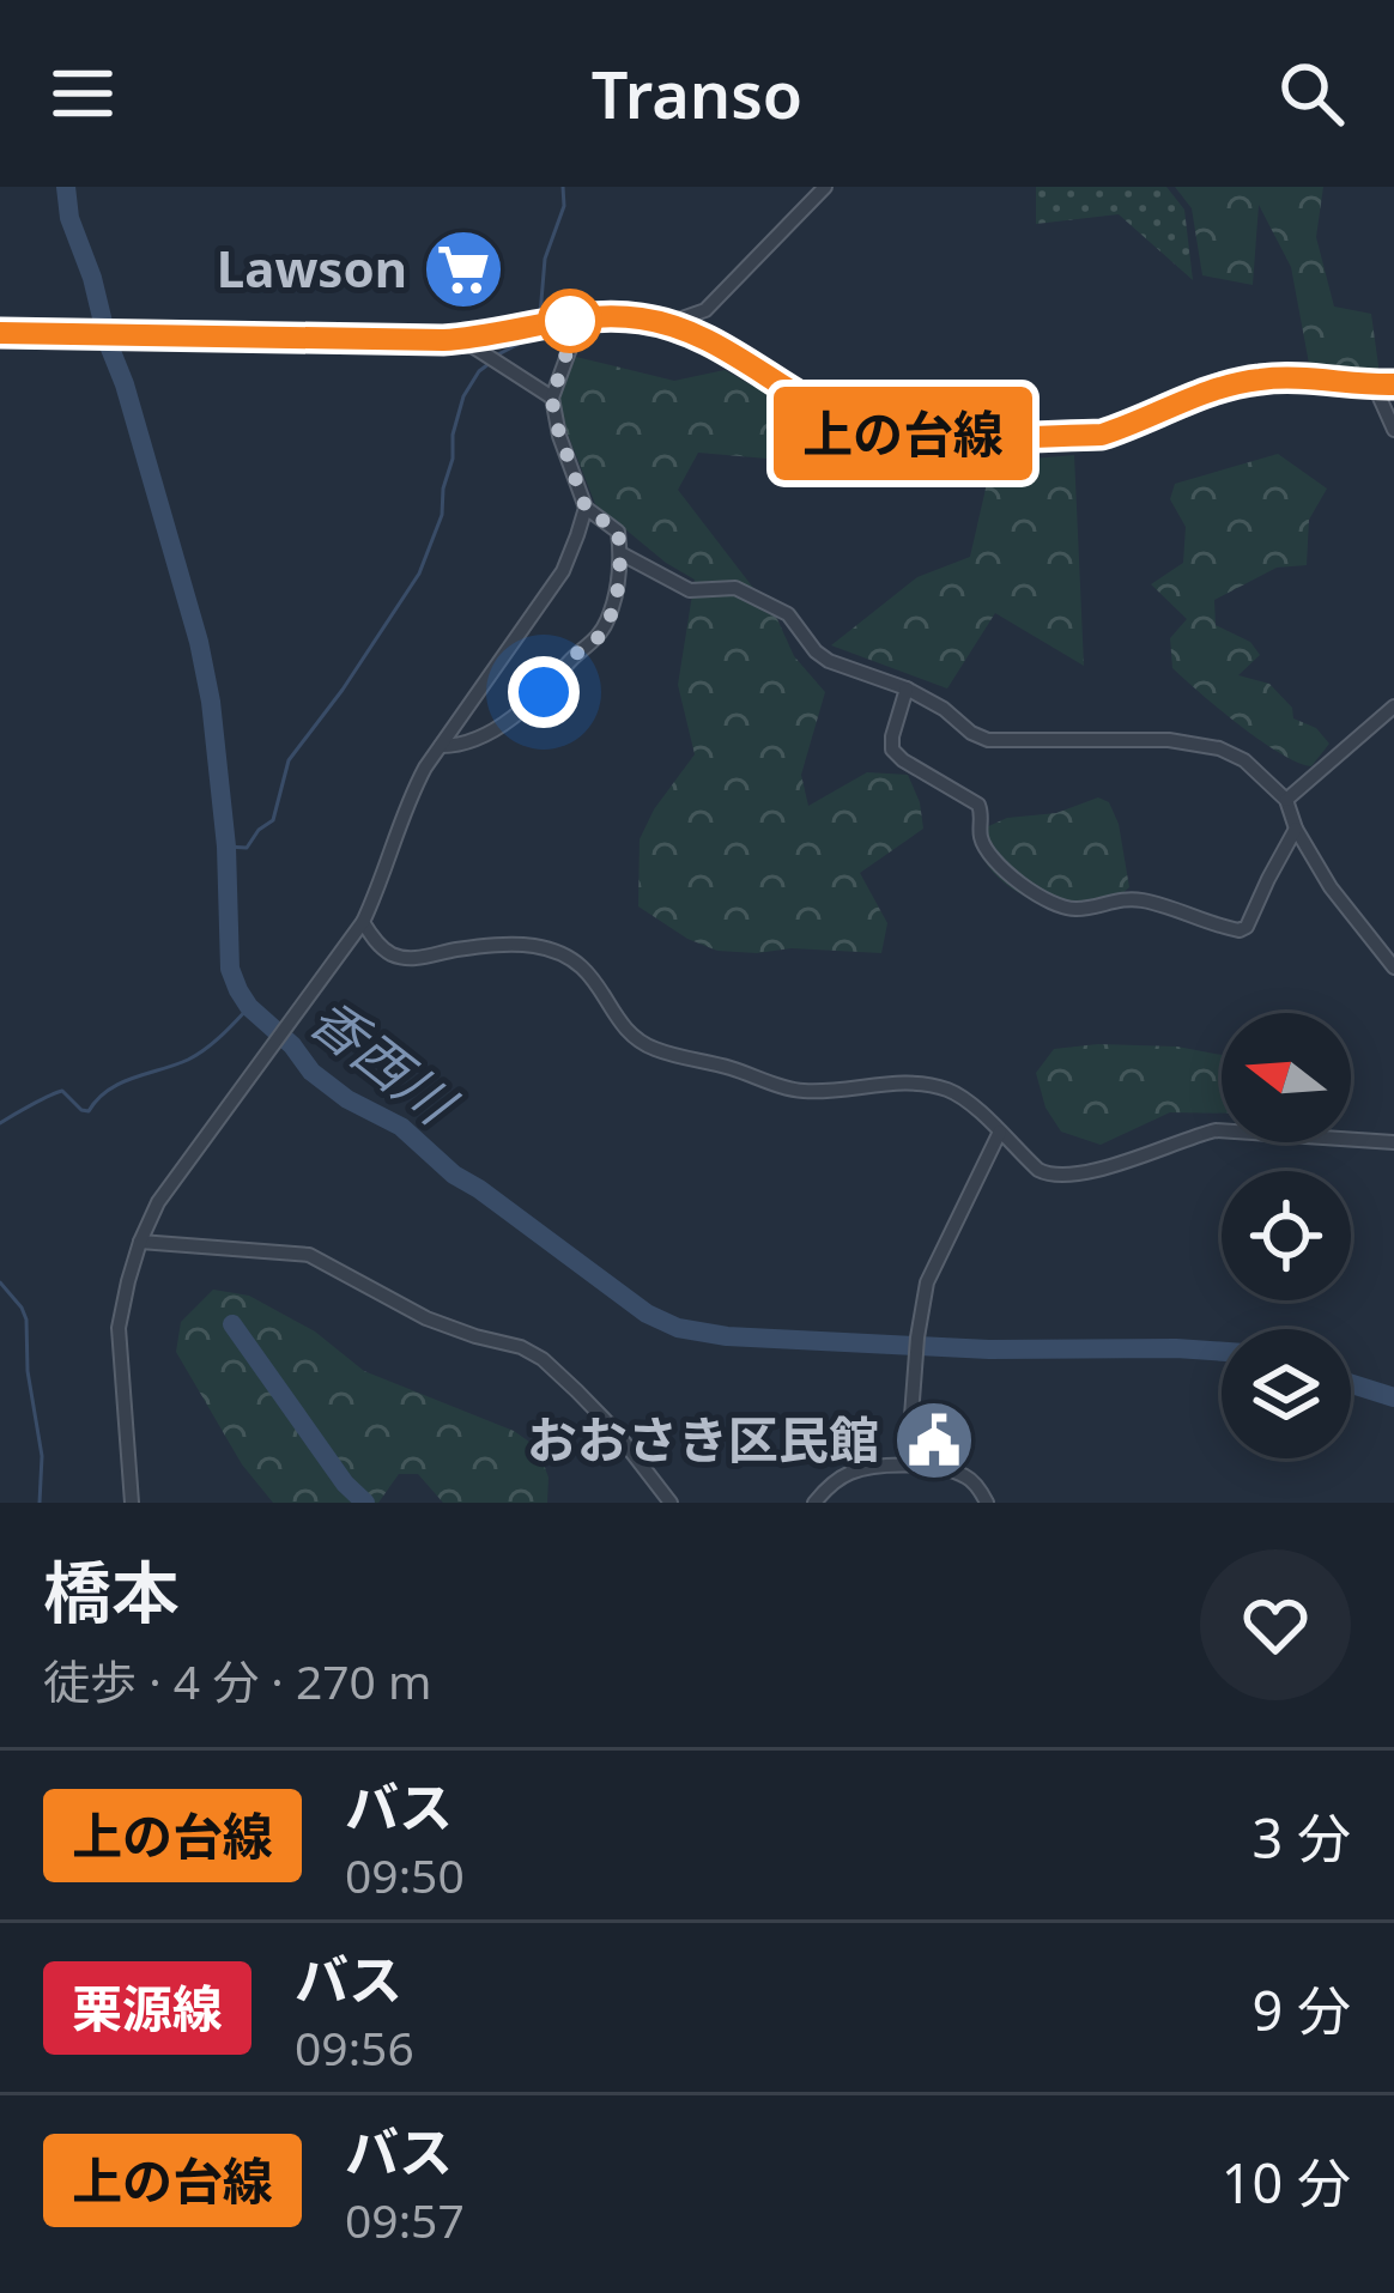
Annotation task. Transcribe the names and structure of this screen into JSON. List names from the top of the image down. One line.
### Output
{"water":["香西川"],"places":{"supermarket":["Lawson"],"public building":["おおさき区民館"]},"lines":["bus line 上の台線"],"north":"left","page":{"header":"Transo","on_map":"上の台線","heading":["橋本","徒歩 · 4 分 · 270 m"],"list":[{"mark":"上の台線","name":"バス","note":"09:50","value":"3 分"},{"mark":"栗源線","name":"バス","note":"09:56","value":"9 分"},{"mark":"上の台線","name":"バス","note":"09:57","value":"10 分"}]}}
